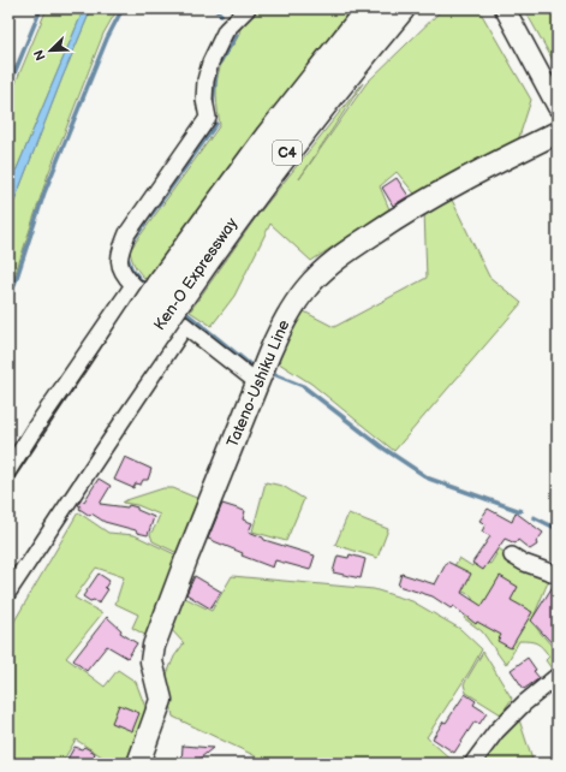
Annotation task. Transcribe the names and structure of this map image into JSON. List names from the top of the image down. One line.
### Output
{"streets":{"highway":["C4","Ken-O Expressway"],"main road":["Tateno-Ushiku Line"]},"north":"bottom left"}
